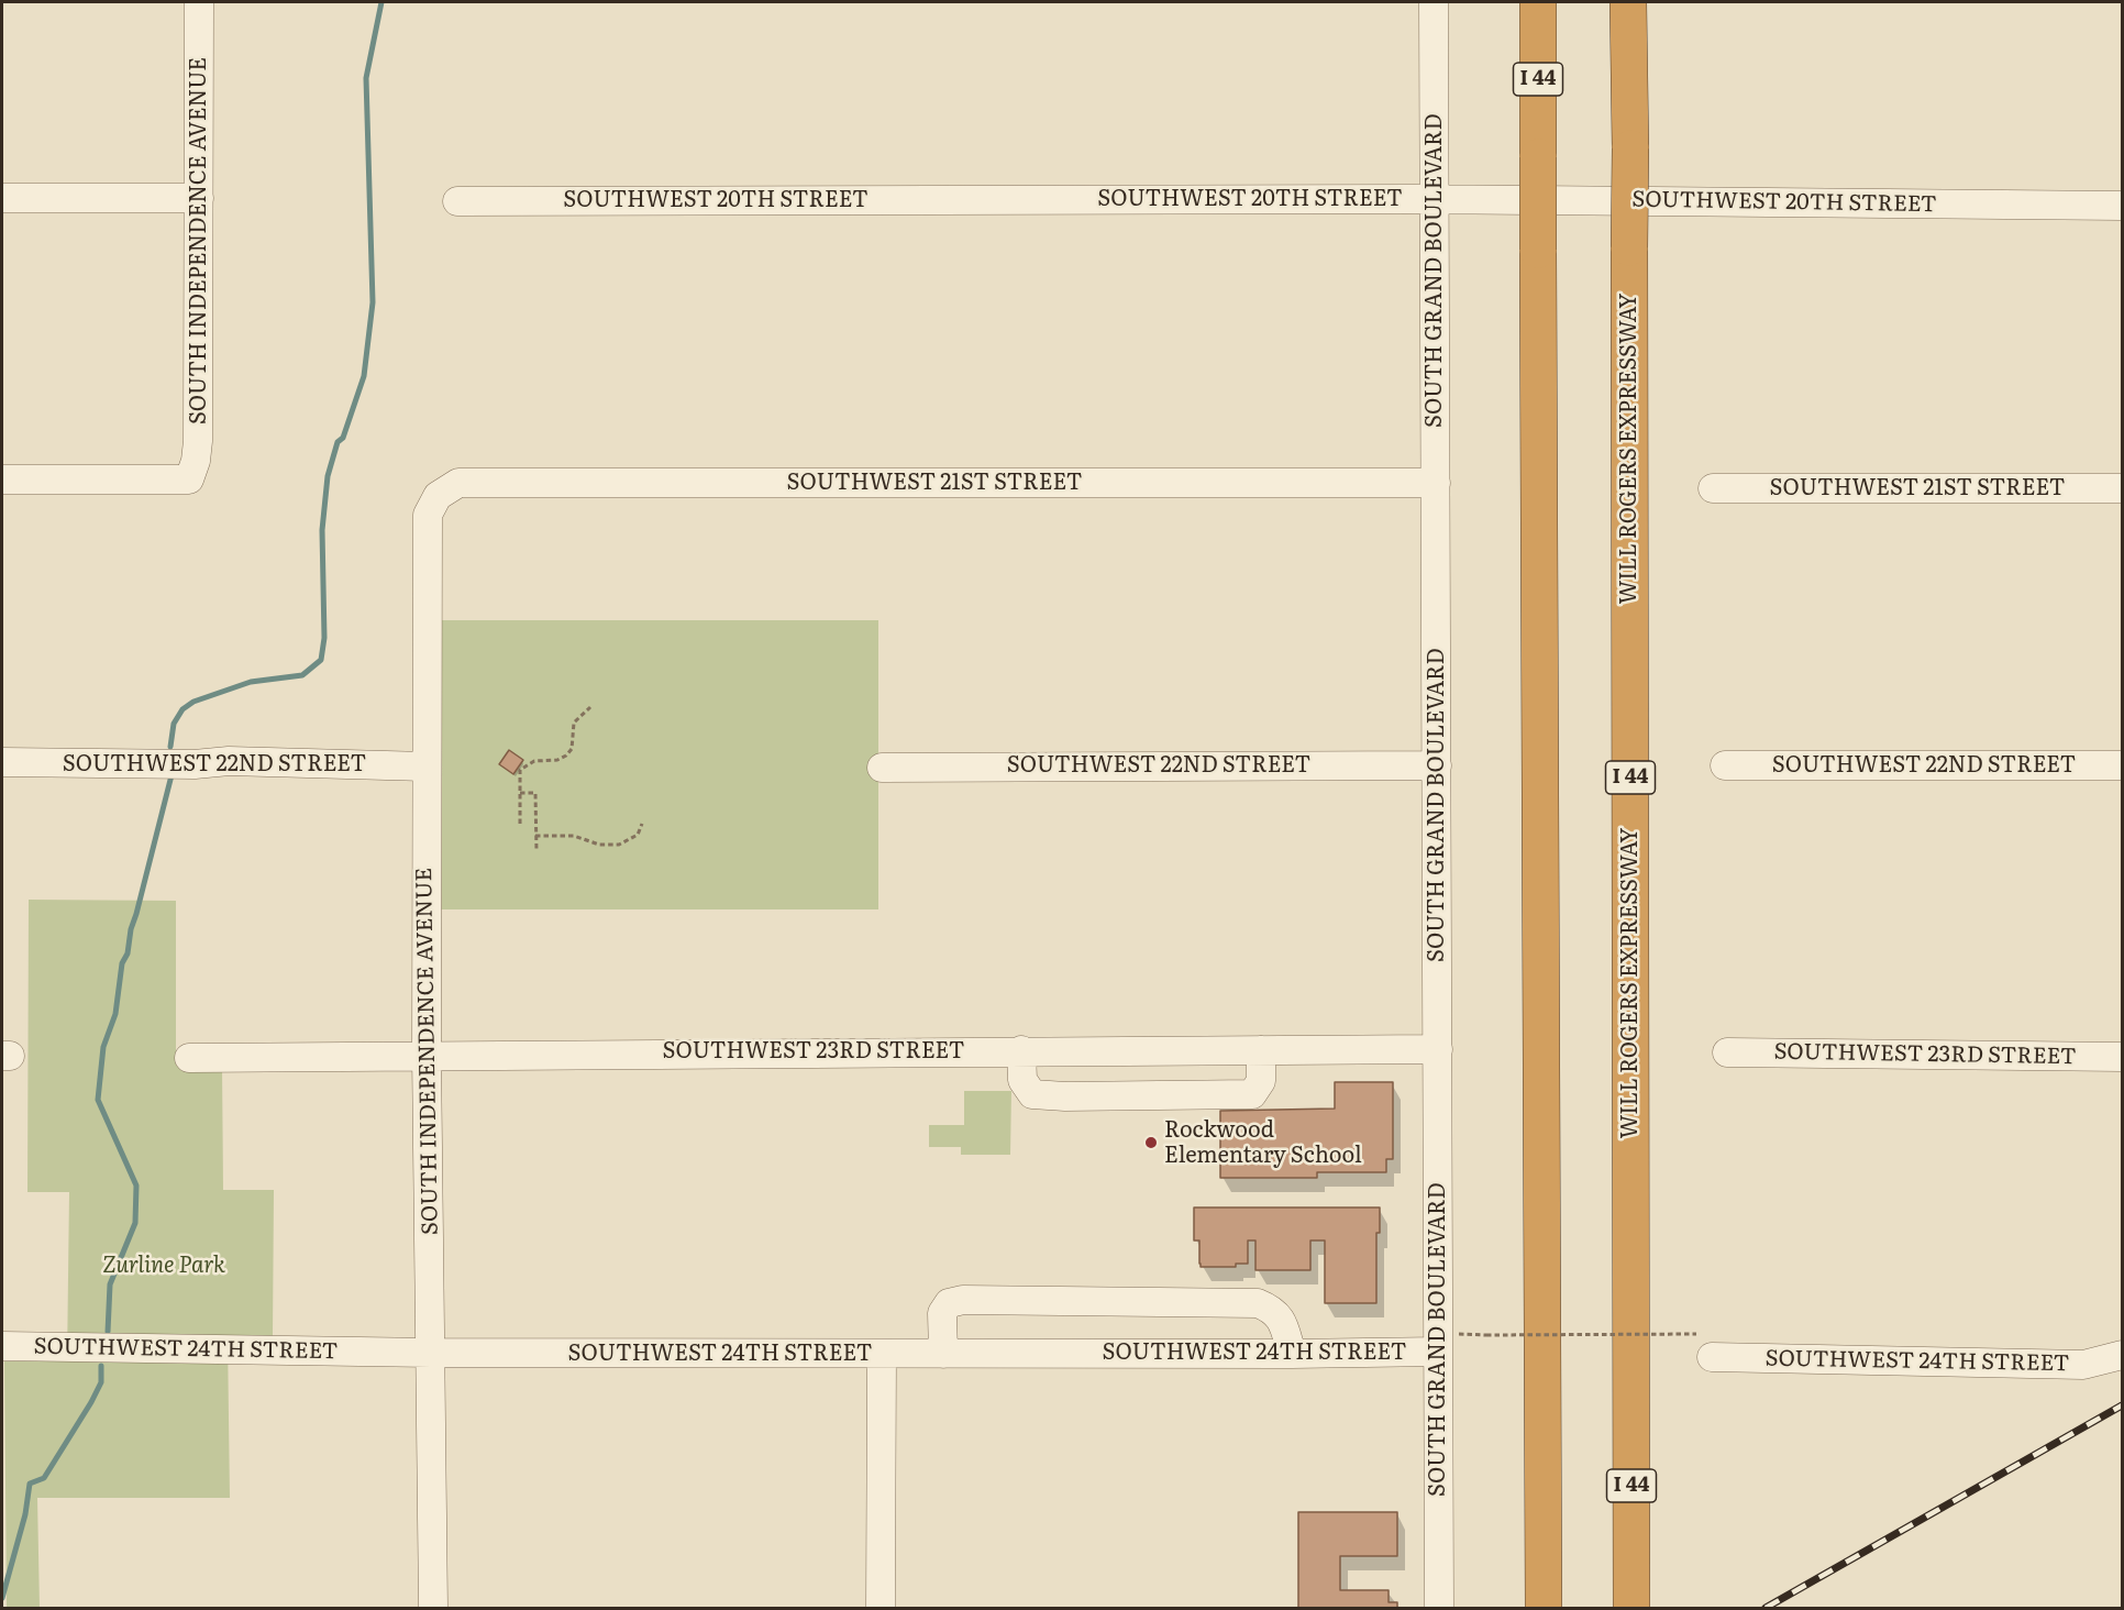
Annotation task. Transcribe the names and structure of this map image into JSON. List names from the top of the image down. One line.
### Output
{"streets":{"highway":["I 44","WILL ROGERS EXPRESSWAY"],"street":["SOUTHWEST 20TH STREET","SOUTH INDEPENDENCE AVENUE","SOUTH GRAND BOULEVARD","SOUTHWEST 21ST STREET","SOUTHWEST 22ND STREET","SOUTHWEST 23RD STREET","SOUTHWEST 24TH STREET"]},"crossings":[["SOUTHWEST 20TH STREET","SOUTH GRAND BOULEVARD"],["SOUTH INDEPENDENCE AVENUE","SOUTHWEST 21ST STREET"],["SOUTH INDEPENDENCE AVENUE","SOUTHWEST 22ND STREET"],["SOUTH INDEPENDENCE AVENUE","SOUTHWEST 23RD STREET"],["SOUTH INDEPENDENCE AVENUE","SOUTHWEST 24TH STREET"],["SOUTH GRAND BOULEVARD","SOUTHWEST 21ST STREET"],["SOUTH GRAND BOULEVARD","SOUTHWEST 22ND STREET"],["SOUTH GRAND BOULEVARD","SOUTHWEST 23RD STREET"],["SOUTH GRAND BOULEVARD","SOUTHWEST 24TH STREET"]],"parks":["Zurline Park"],"places":["Rockwood Elementary School"]}
